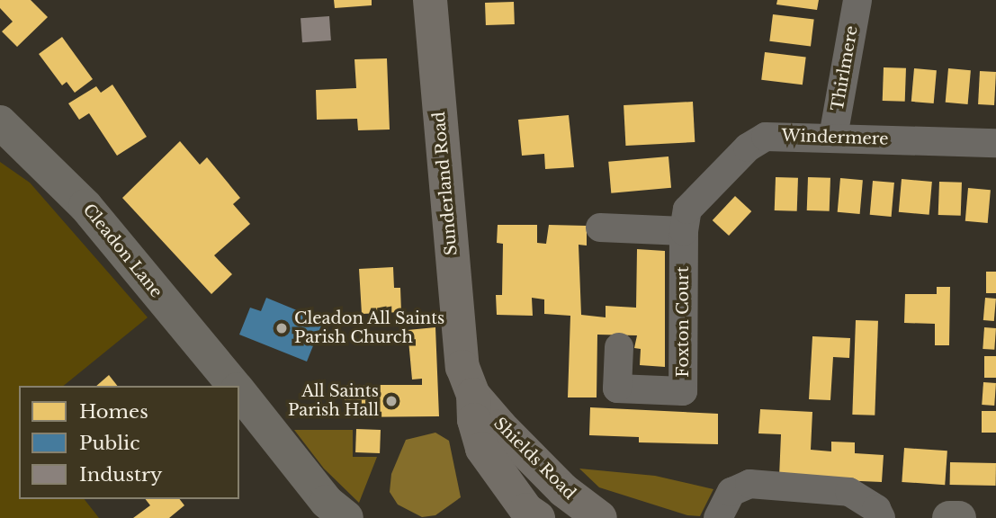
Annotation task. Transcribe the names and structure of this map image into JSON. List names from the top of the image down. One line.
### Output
{"streets":{"highway":["Sunderland Road","Shields Road"],"street":["Thirlmere","Windermere","Cleadon Lane","Foxton Court"]},"crossings":[["Thirlmere","Windermere"],["Windermere","Foxton Court"],["Sunderland Road","Shields Road"]],"places":["Cleadon All Saints Parish Church","All Saints Parish Hall"],"legend":["Homes","Public","Industry"]}
